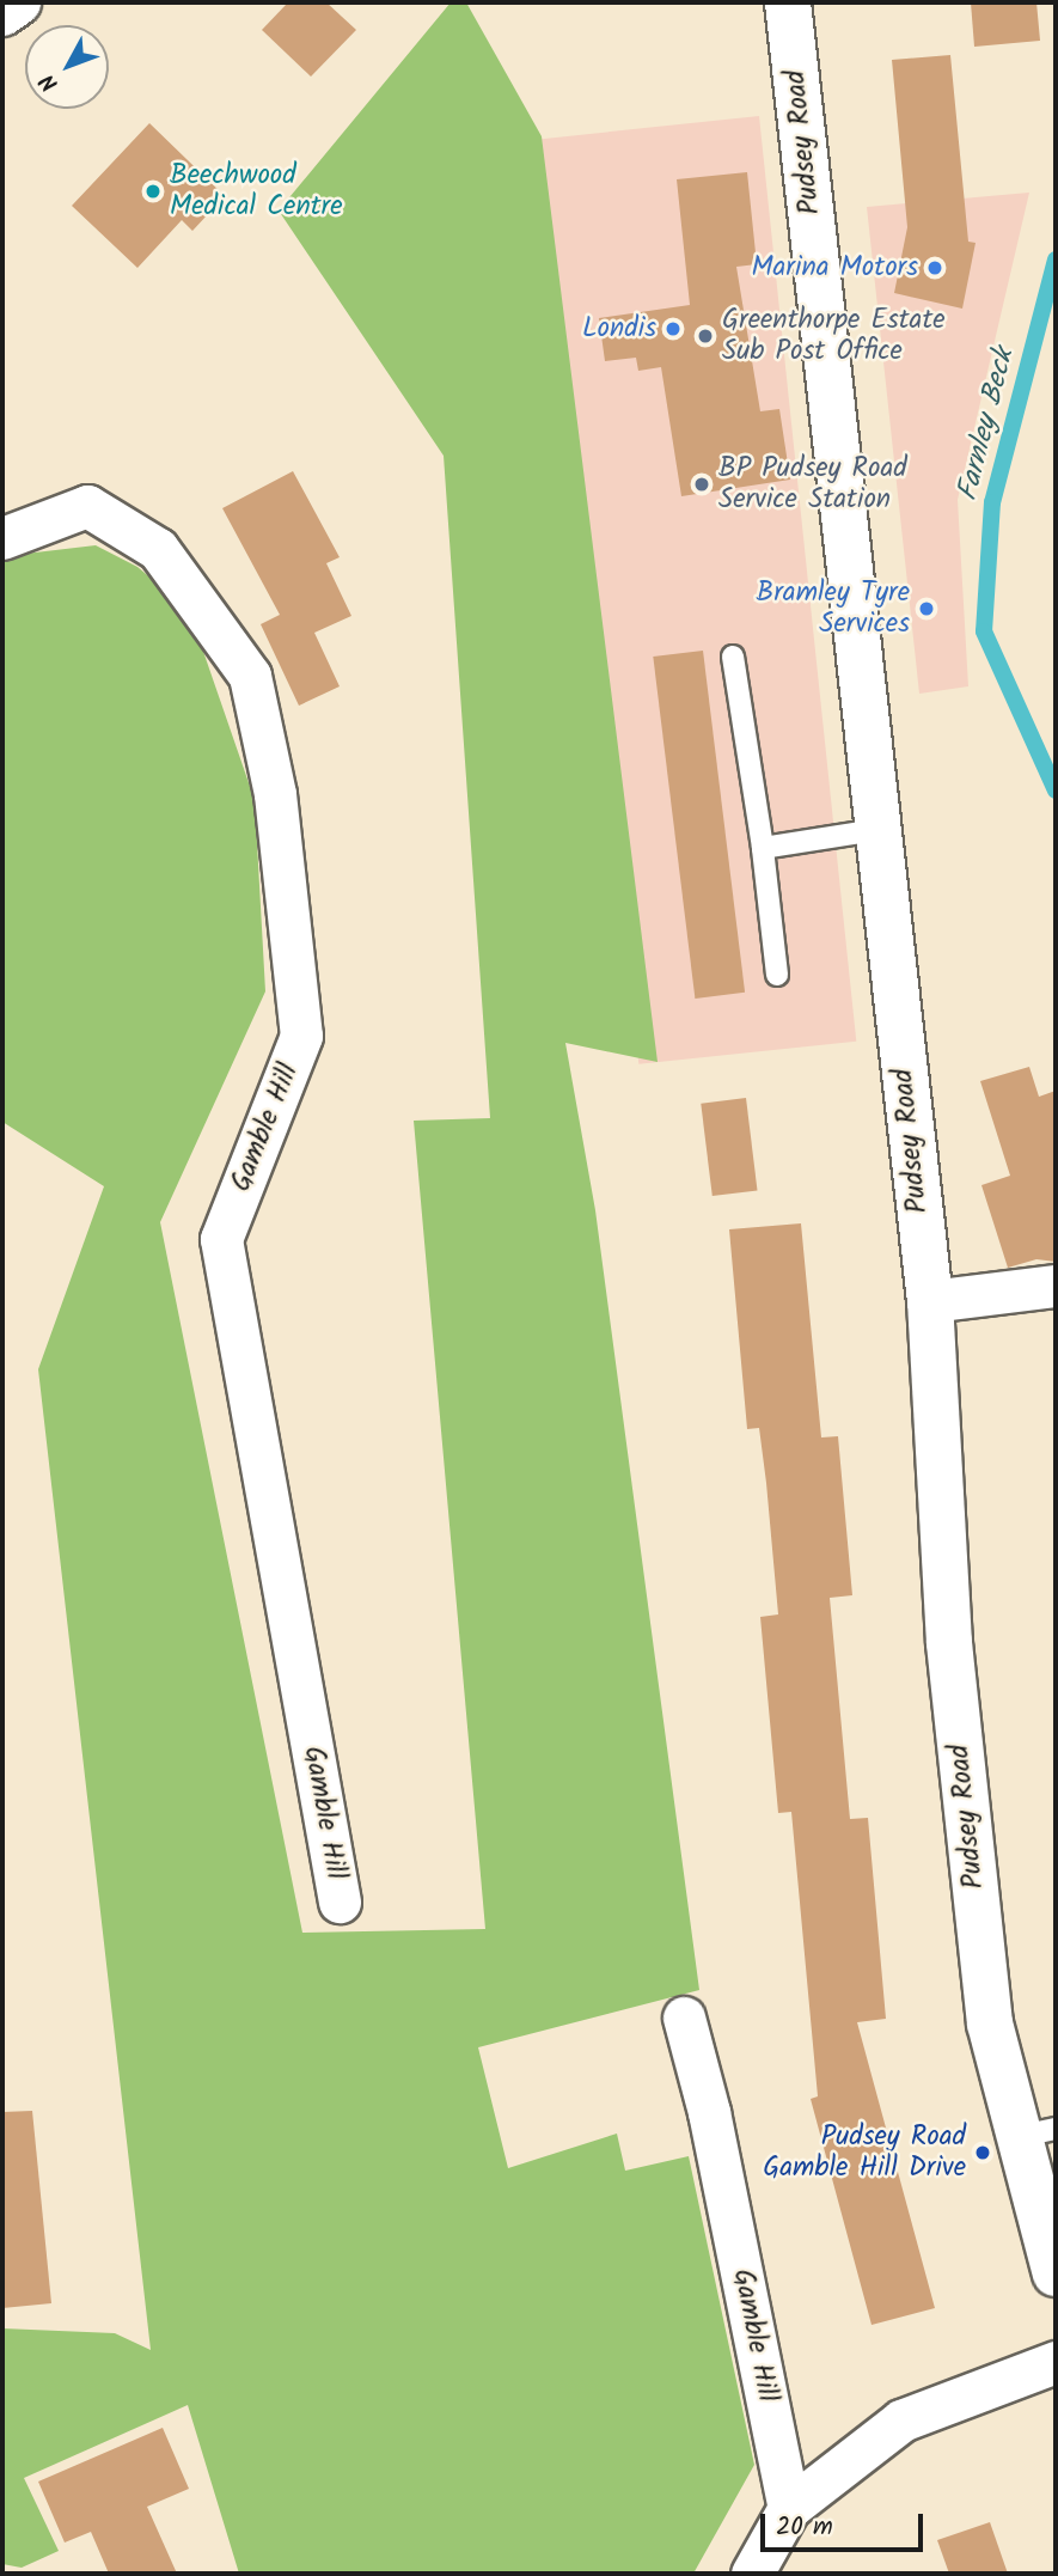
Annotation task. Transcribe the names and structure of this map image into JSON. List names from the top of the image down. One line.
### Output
{"streets":{"main road":["Pudsey Road"],"street":["Gamble Hill"]},"water":["Farnley Beck"],"places":["Beechwood Medical Centre","Marina Motors","Londis","Greenthorpe Estate Sub Post Office","BP Pudsey Road Service Station","Bramley Tyre Services","Pudsey Road Gamble Hill Drive"],"scale_bar":"20 m","north":"bottom left"}
